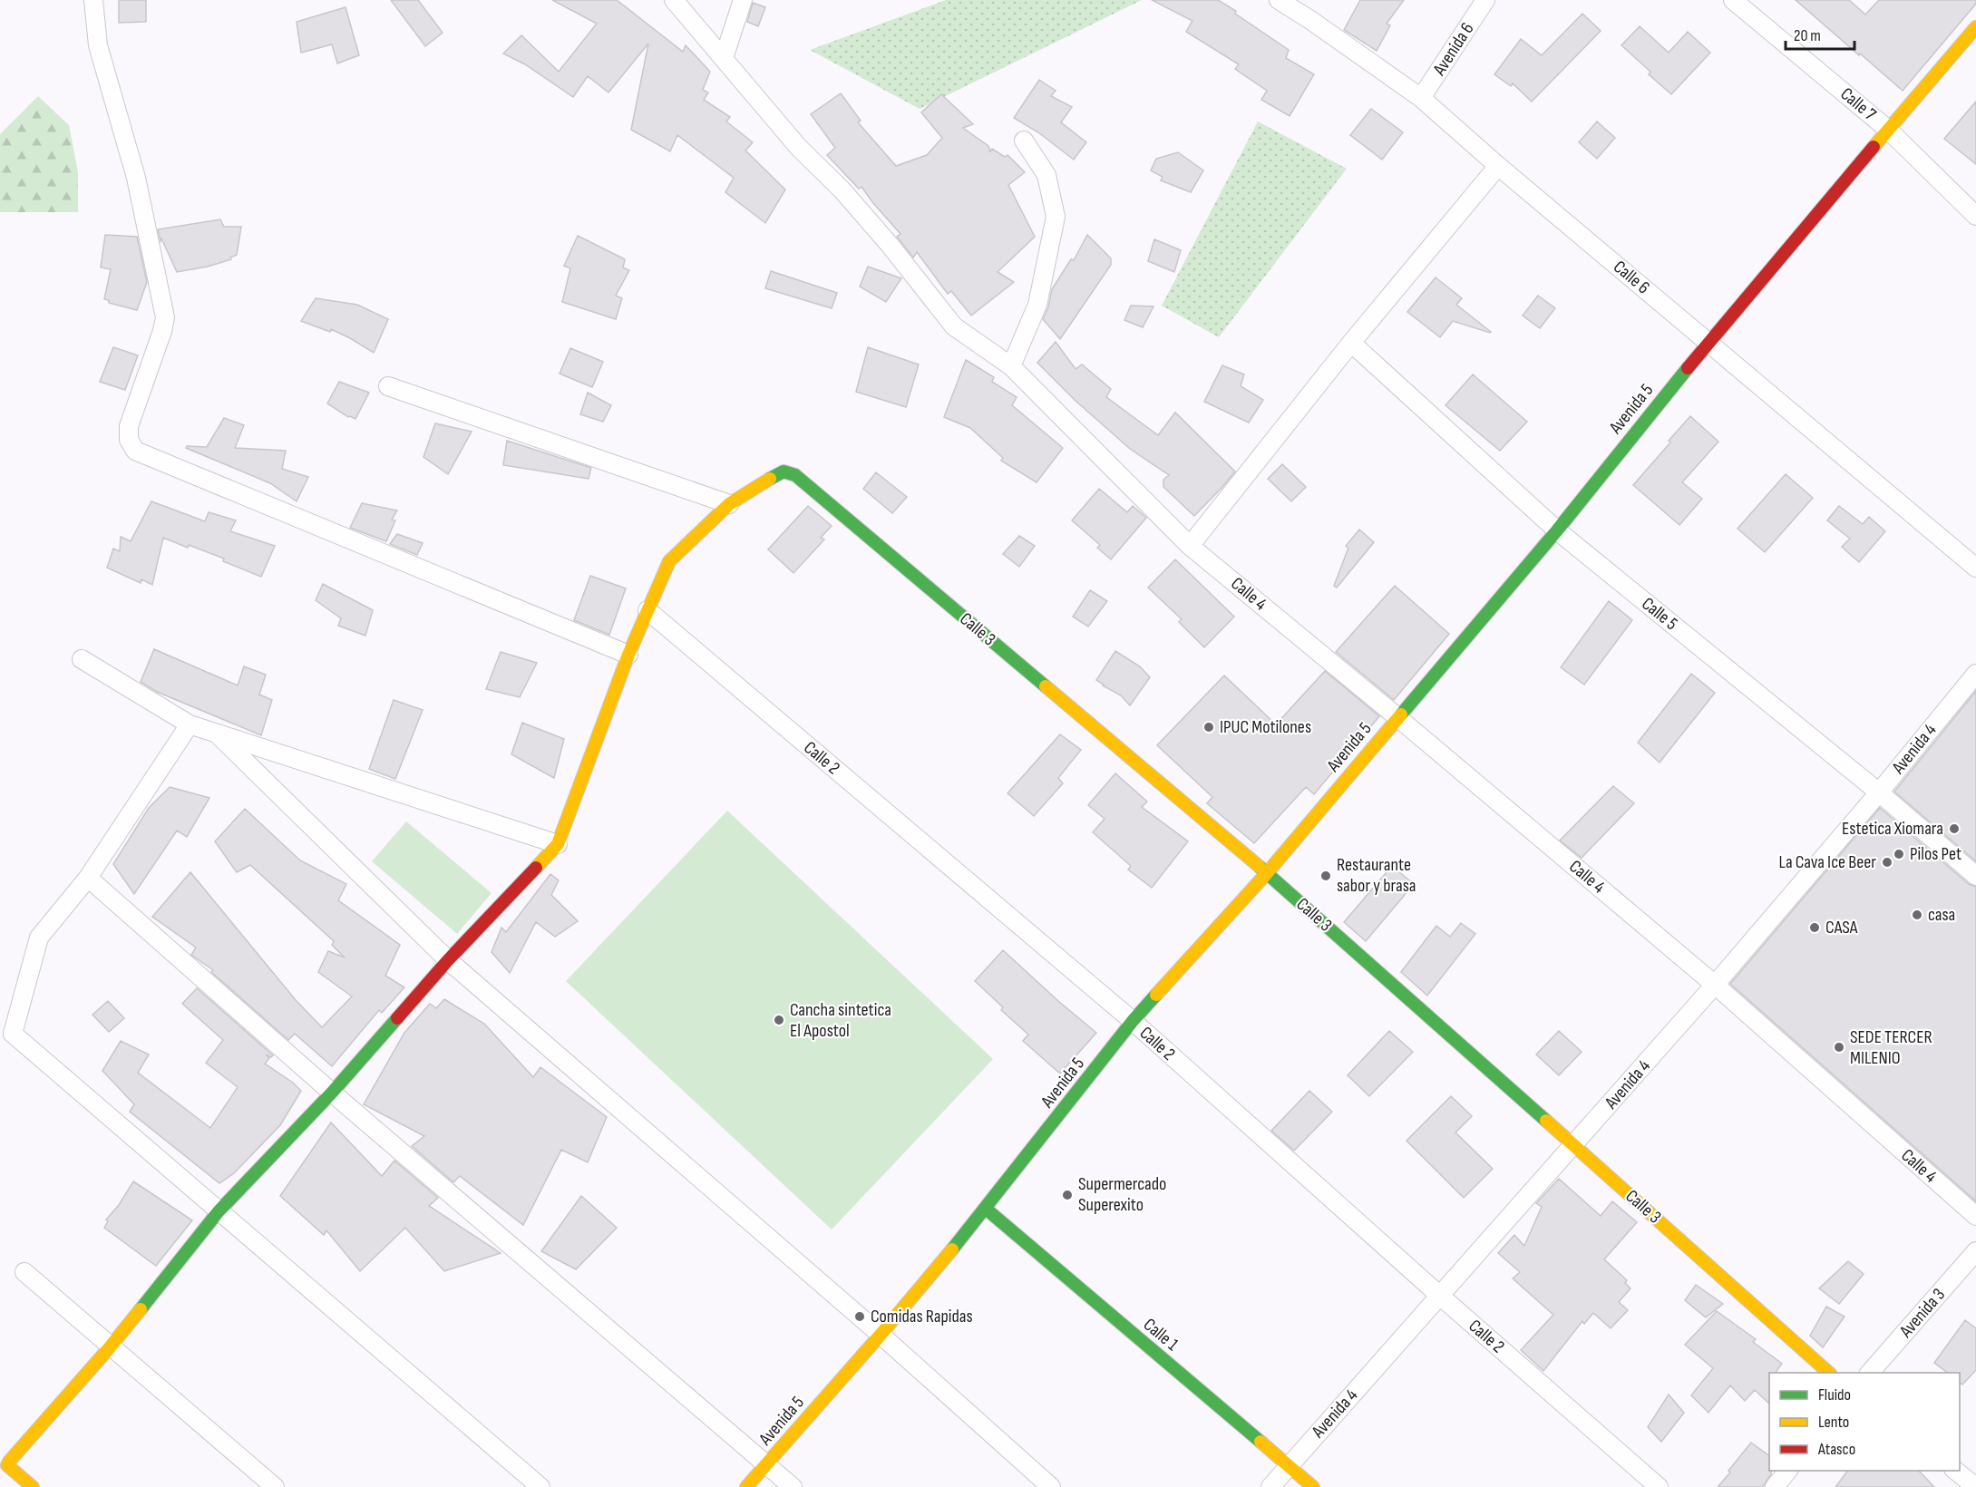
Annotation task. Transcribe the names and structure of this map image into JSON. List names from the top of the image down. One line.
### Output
{"streets":{"street":["Avenida 6","Calle 7","Calle 6","Avenida 5","Calle 4","Calle 5","Calle 3","Avenida 4","Calle 2","Avenida 3","Calle 1"]},"crossings":[["Avenida 6","Calle 6"],["Calle 7","Avenida 5"],["Calle 6","Avenida 5"],["Avenida 5","Calle 4"],["Avenida 5","Calle 5"],["Avenida 5","Calle 3"],["Avenida 5","Calle 2"],["Avenida 5","Calle 1"],["Calle 4","Avenida 4"],["Calle 5","Avenida 4"],["Calle 3","Avenida 4"],["Avenida 4","Calle 2"],["Avenida 4","Calle 1"]],"places":["IPUC Motilones","Estetica Xiomara","Pilos Pet","La Cava Ice Beer","Restaurante sabor y brasa","casa","CASA","Cancha sintetica El Apostol","SEDE TERCER MILENIO","Supermercado Superexito","Comidas Rapidas"],"legend":["Fluido","Lento","Atasco"],"scale_bar":"20 m"}
